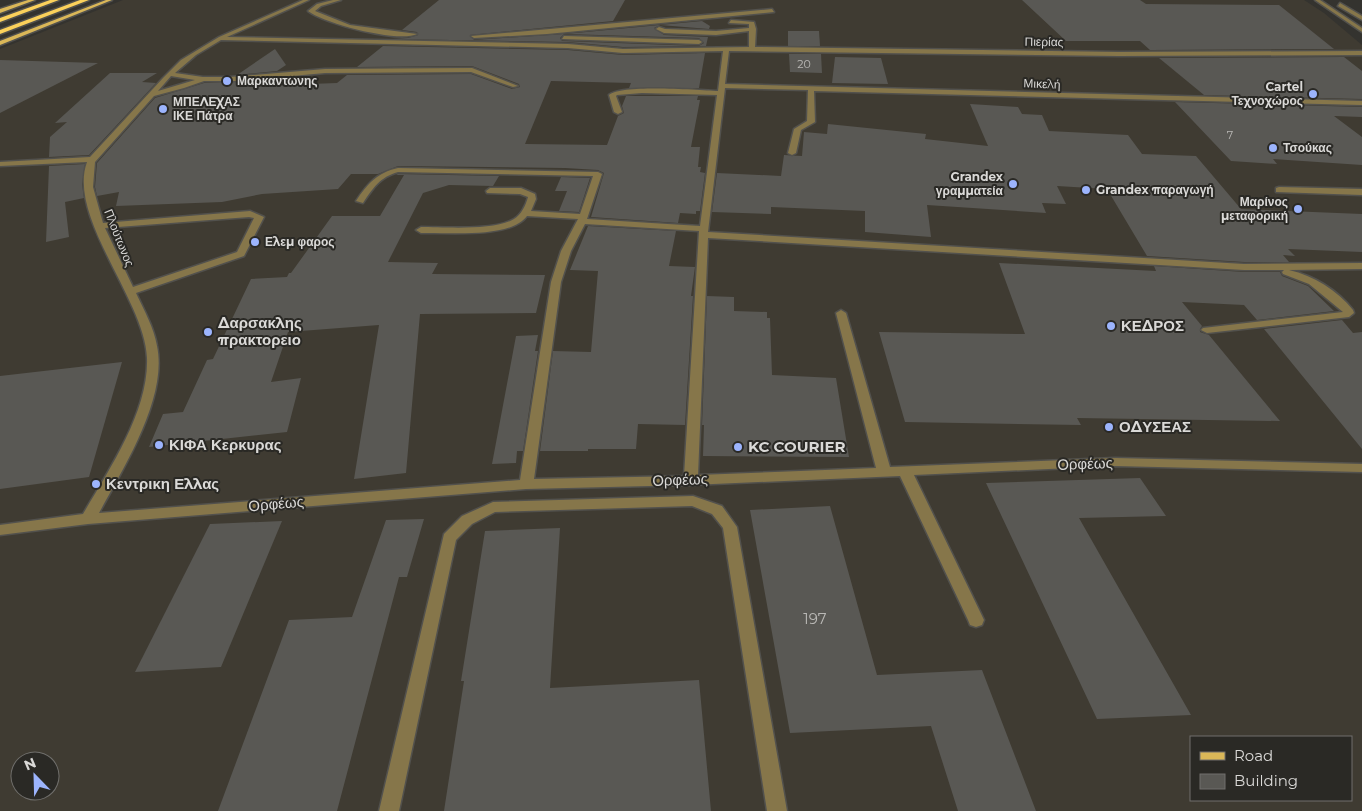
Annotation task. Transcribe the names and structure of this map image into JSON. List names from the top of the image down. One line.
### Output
{"streets":{"street":["Πιερίας","Μικελή","Πλούτωνος","Ορφέως"]},"crossings":[["Πλούτωνος","Ορφέως"]],"places":["Μαρκαντωνης","Cartel Τεχνοχώρος","ΜΠΕΛΕΧΑΣ ΙΚΕ Πάτρα","Τσούκας","Grandex γραμματεία","Grandex παραγωγή","Μαρίνος μεταφορική","Ελεμ φαρος","ΚΕΔΡΟΣ","Δαρσακλης πρακτορειο","ΟΔΥΣΕΑΣ","ΚΙΦΑ Κερκυρας","KC COURIER","Κεντρικη Ελλας"],"house_numbers":["20","7","197"],"legend":["Road","Building"],"north":"top left"}
